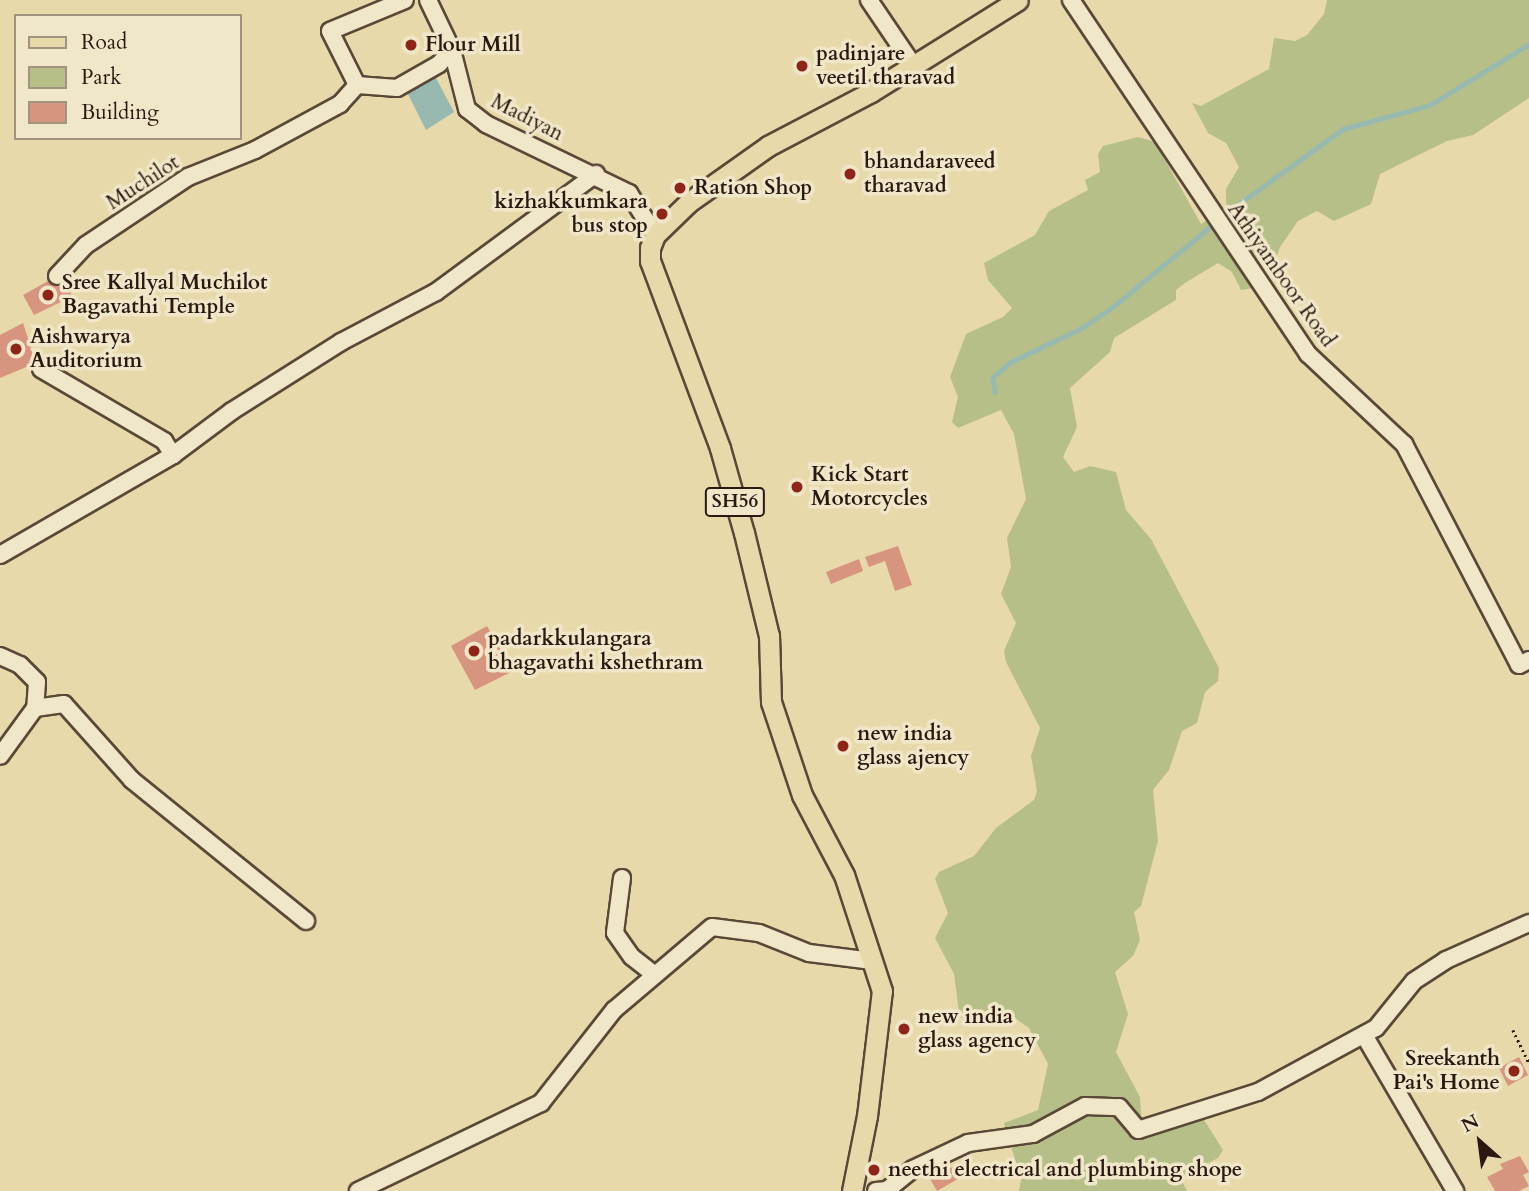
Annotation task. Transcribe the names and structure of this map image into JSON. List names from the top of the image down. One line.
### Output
{"streets":{"main road":["SH56"],"street":["Madiyan","Muchilot","Athiyamboor Road"]},"crossings":[["Madiyan","SH56"]],"places":["Flour Mill","padinjare veetil tharavad","bhandaraveed tharavad","Ration Shop","kizhakkumkara bus stop","Sree Kallyal Muchilot Bagavathi Temple","Aishwarya Auditorium","Kick Start Motorcycles","padarkkulangara bhagavathi kshethram","new india glass ajency","new india glass agency","Sreekanth Pai's Home","neethi electrical and plumbing shope"],"legend":["Road","Park","Building"],"north":"top left"}
